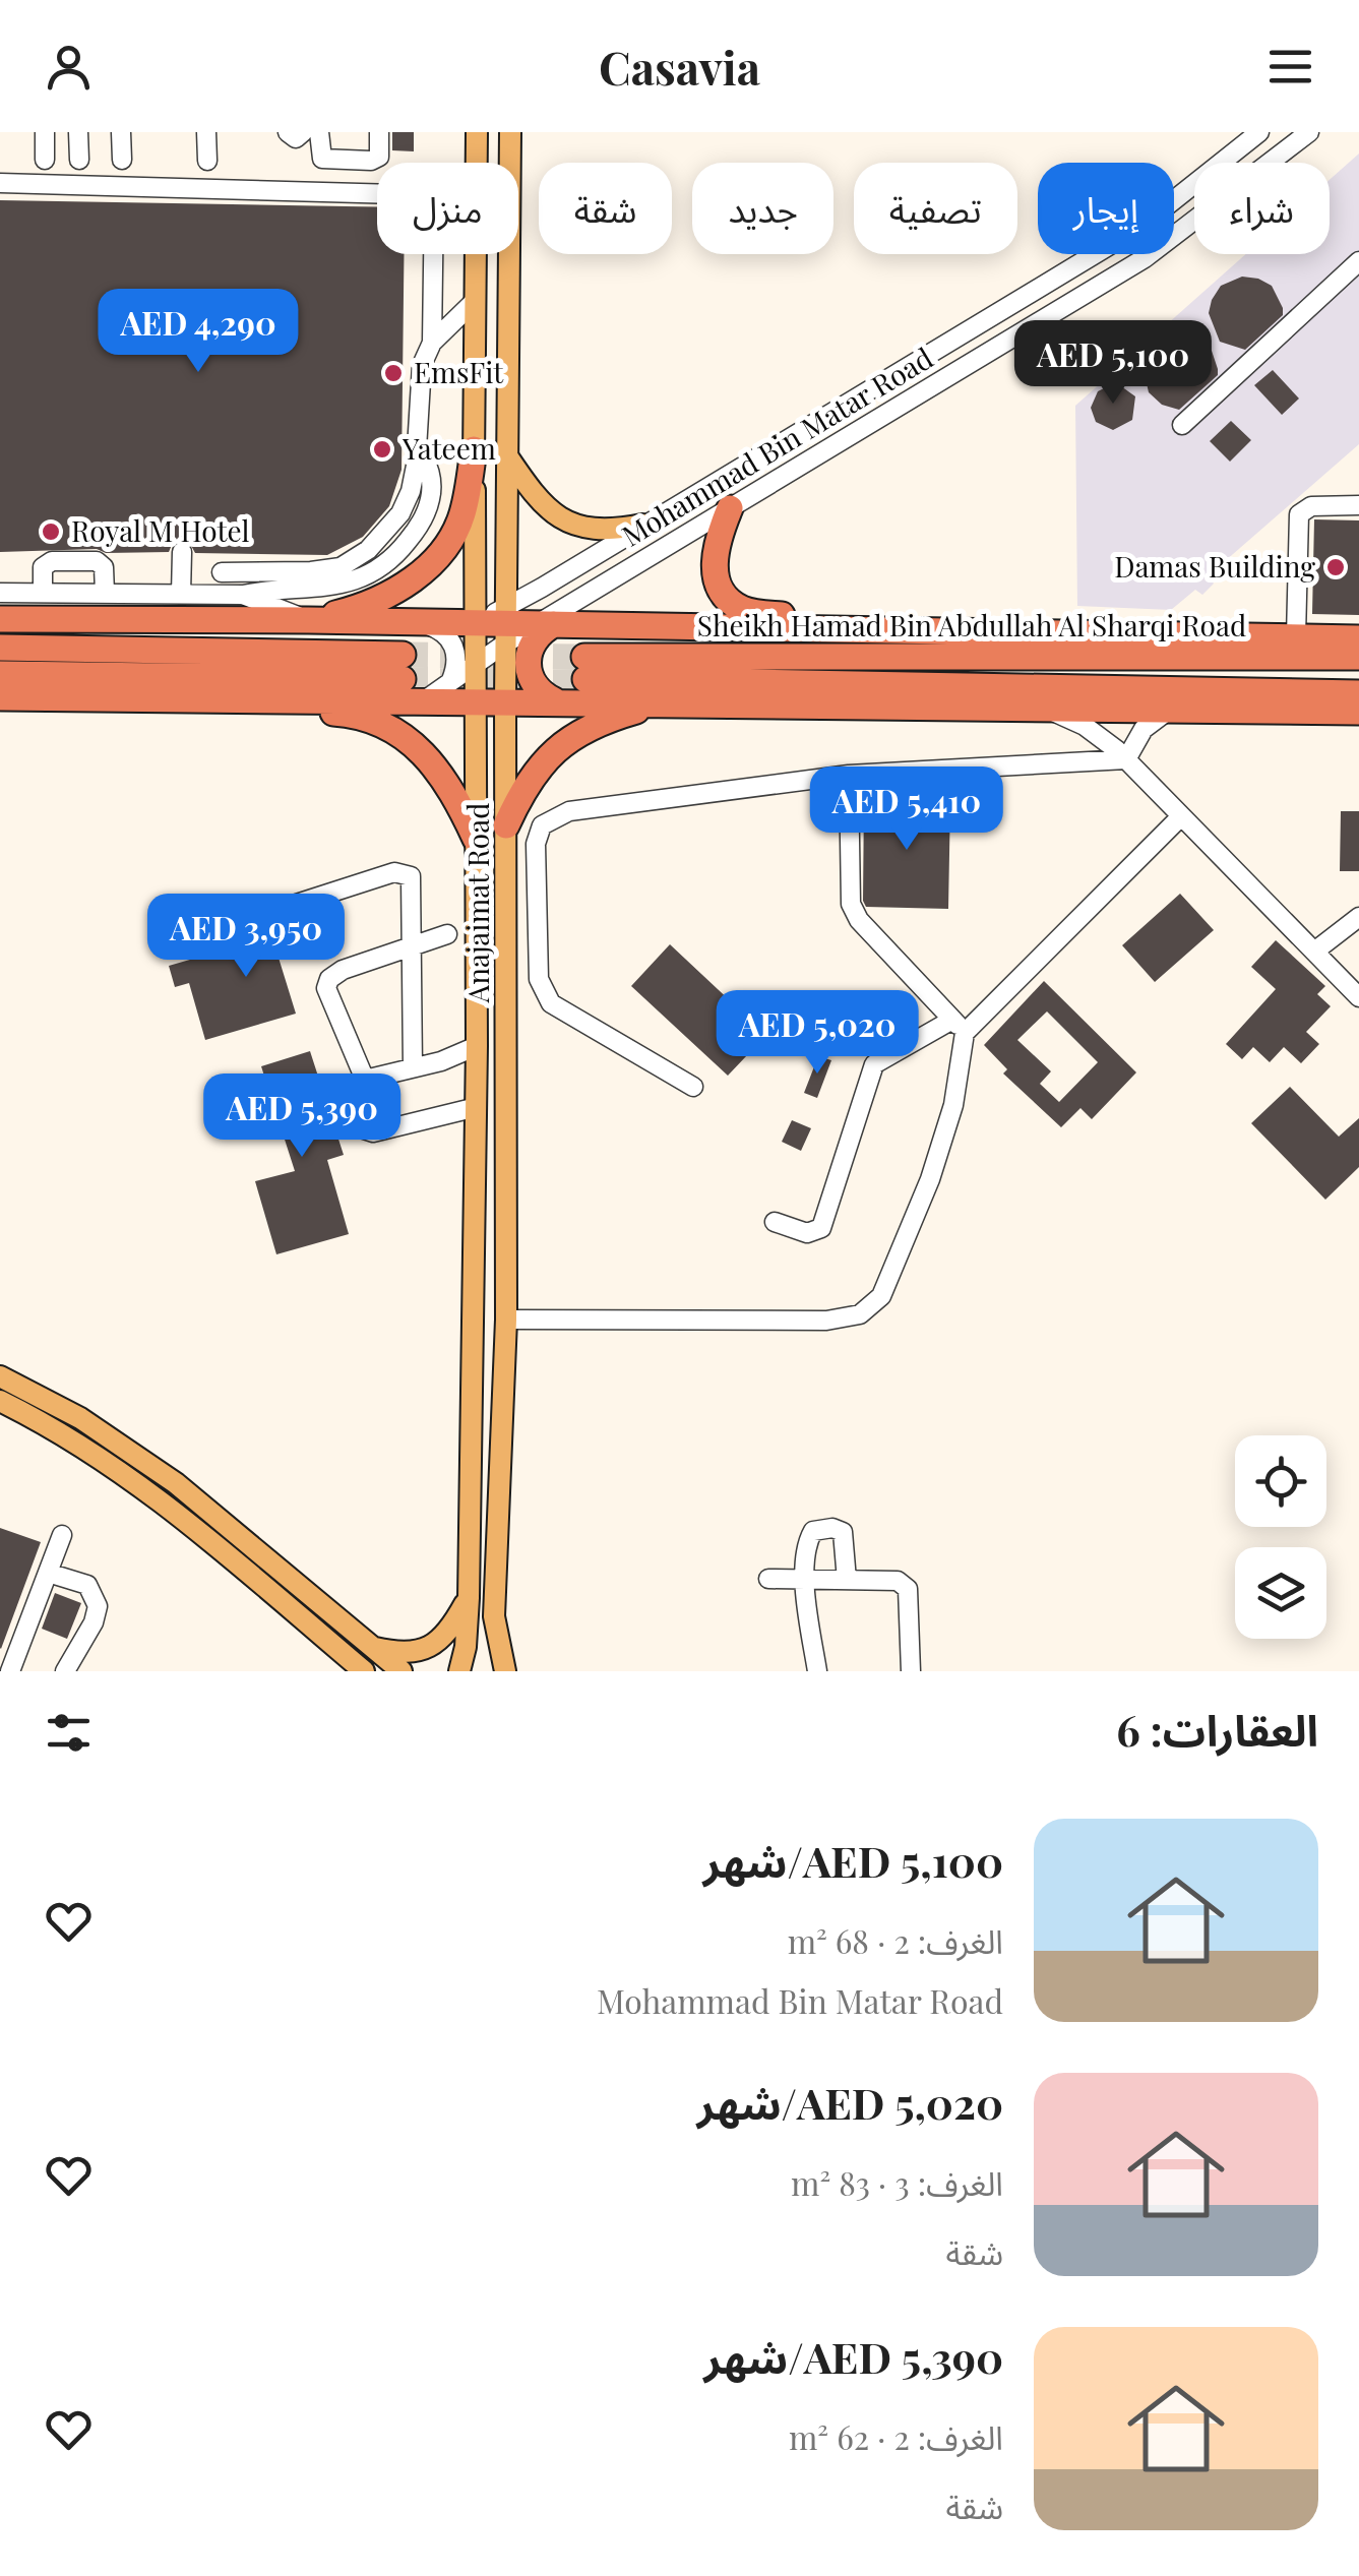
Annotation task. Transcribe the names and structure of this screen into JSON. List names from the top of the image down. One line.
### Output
{"streets":{"highway":["Sheikh Hamad Bin Abdullah Al Sharqi Road"],"main road":["Anajaimat Road"],"street":["Mohammad Bin Matar Road"]},"crossings":[["Mohammad Bin Matar Road","Anajaimat Road"]],"places":["EmsFit","Yateem","Royal M Hotel","Damas Building"],"page":{"header":"Casavia","chip":["شراء","إيجار","تصفية","جديد","شقة","منزل"],"price":["AED 4,290","AED 5,100","AED 5,410","AED 3,950","AED 5,020","AED 5,390"],"heading":"العقارات: 6","list":[{"name":"AED 5,100/شهر","note":"الغرف: 2 · 68 m² · Mohammad Bin Matar Road"},{"name":"AED 5,020/شهر","note":"الغرف: 3 · 83 m² · شقة"},{"name":"AED 5,390/شهر","note":"الغرف: 2 · 62 m² · شقة"}]}}
